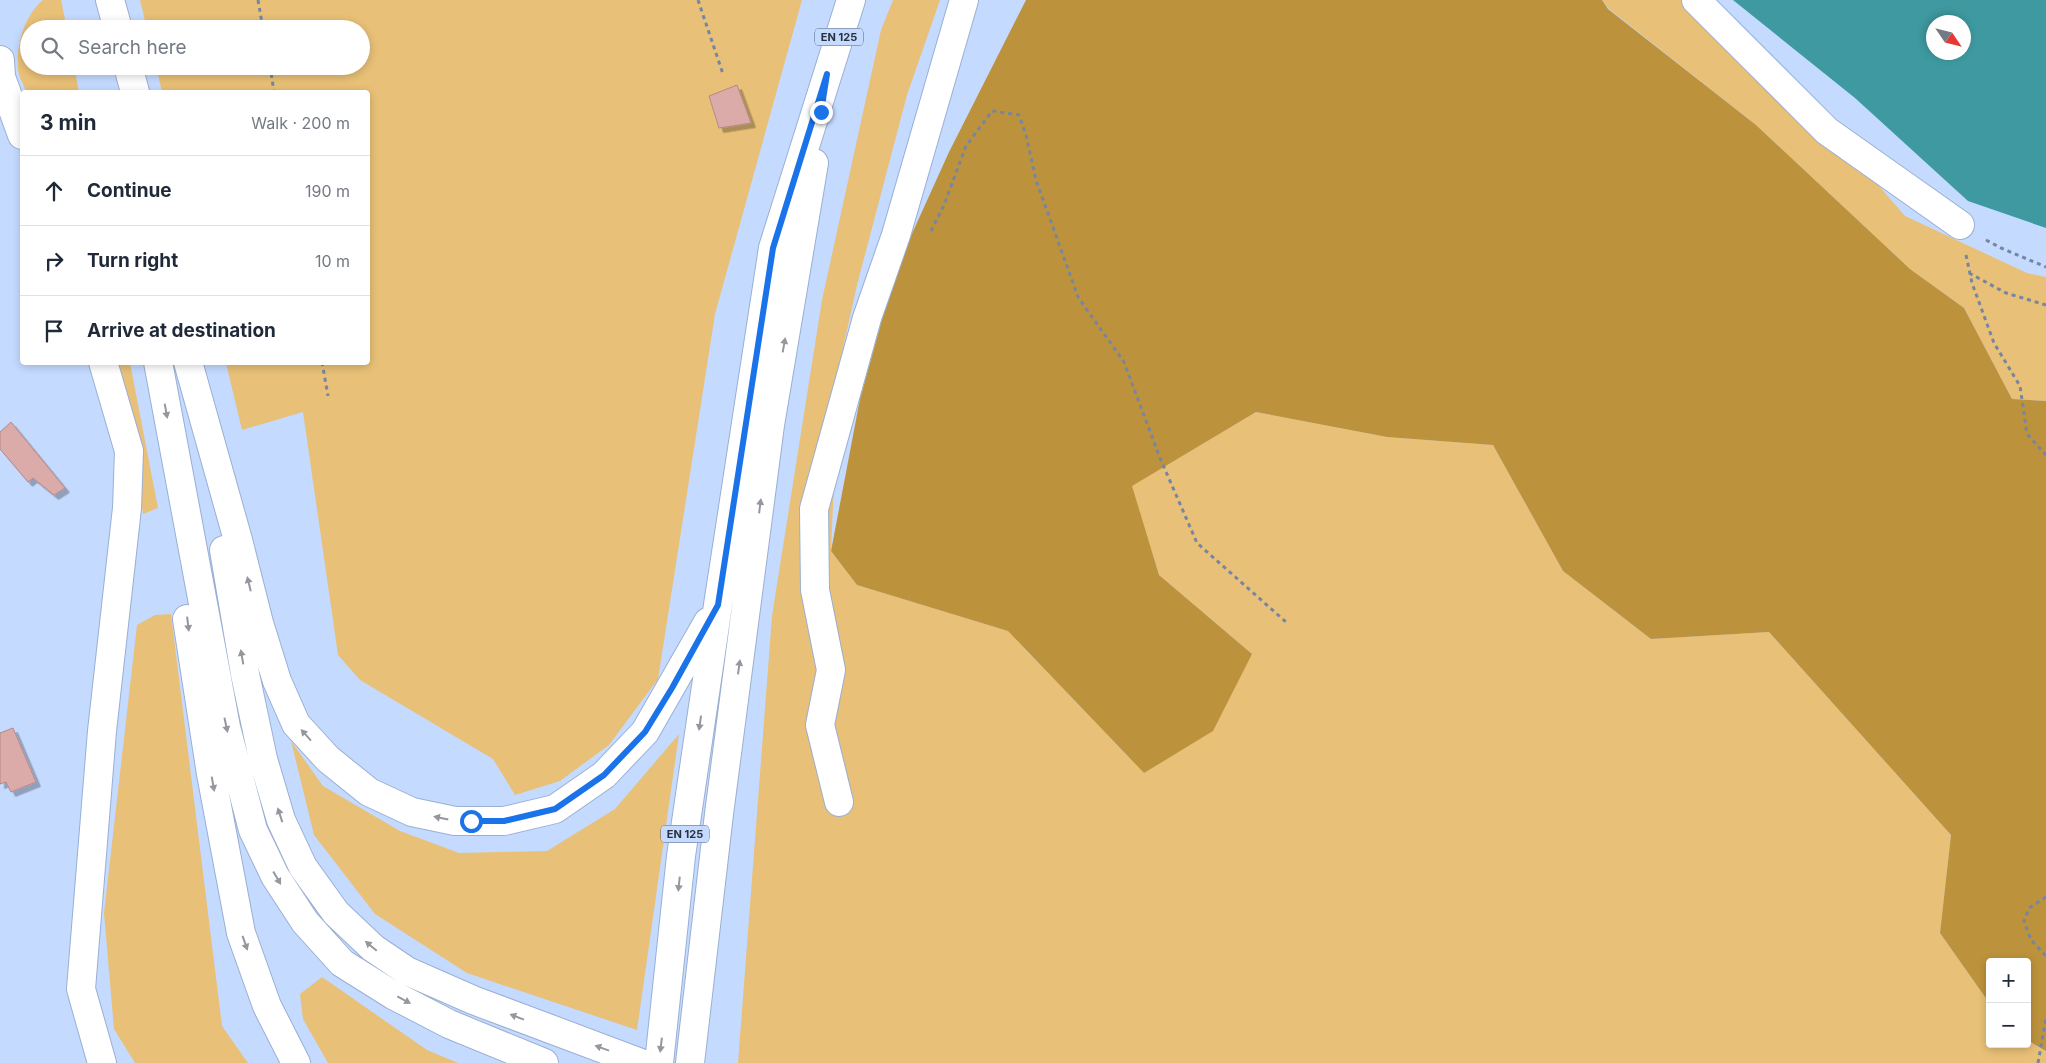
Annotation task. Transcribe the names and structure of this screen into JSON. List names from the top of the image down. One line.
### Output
{"streets":{"main road":["EN 125"]},"north":"bottom right","page":{"search":"Search here","heading":["3 min","Walk · 200 m"],"list":[["Continue","190 m"],["Turn right","10 m"],"Arrive at destination"],"map_buttons":["+","−"]}}
